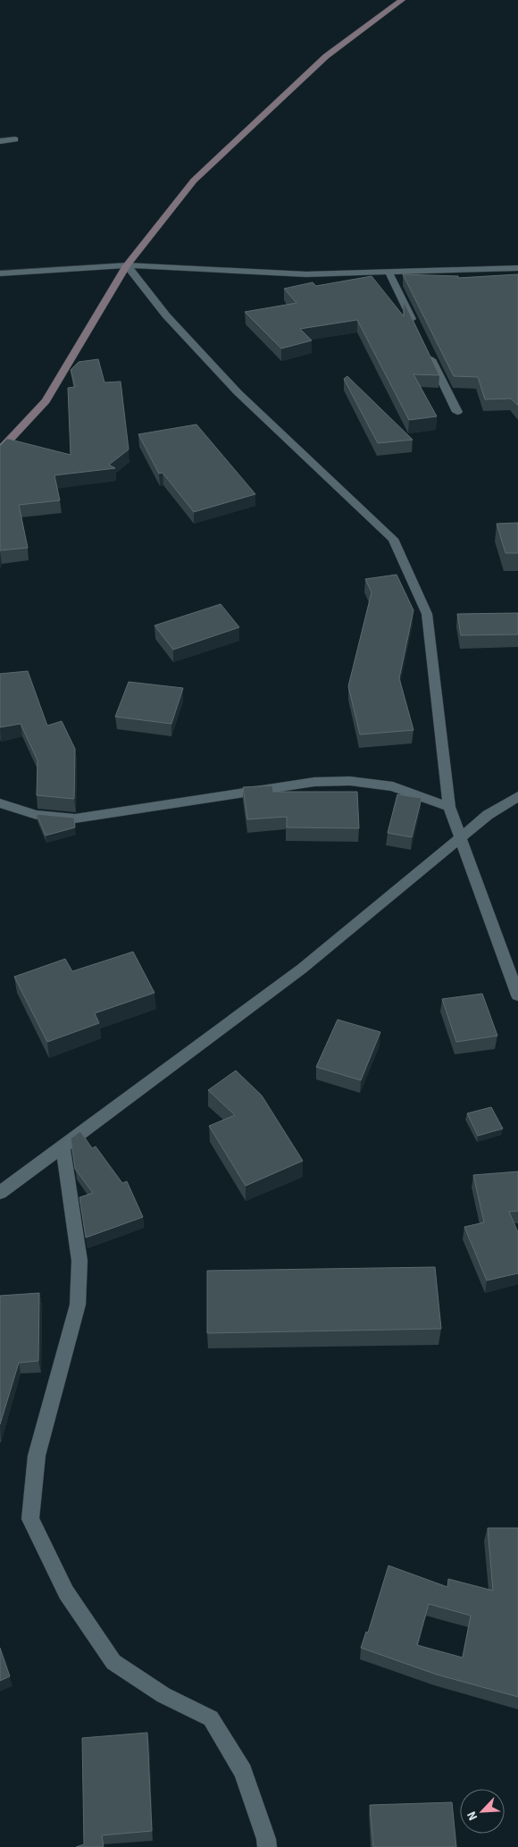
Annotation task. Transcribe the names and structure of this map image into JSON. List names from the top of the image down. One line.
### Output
{"north":"bottom left"}
